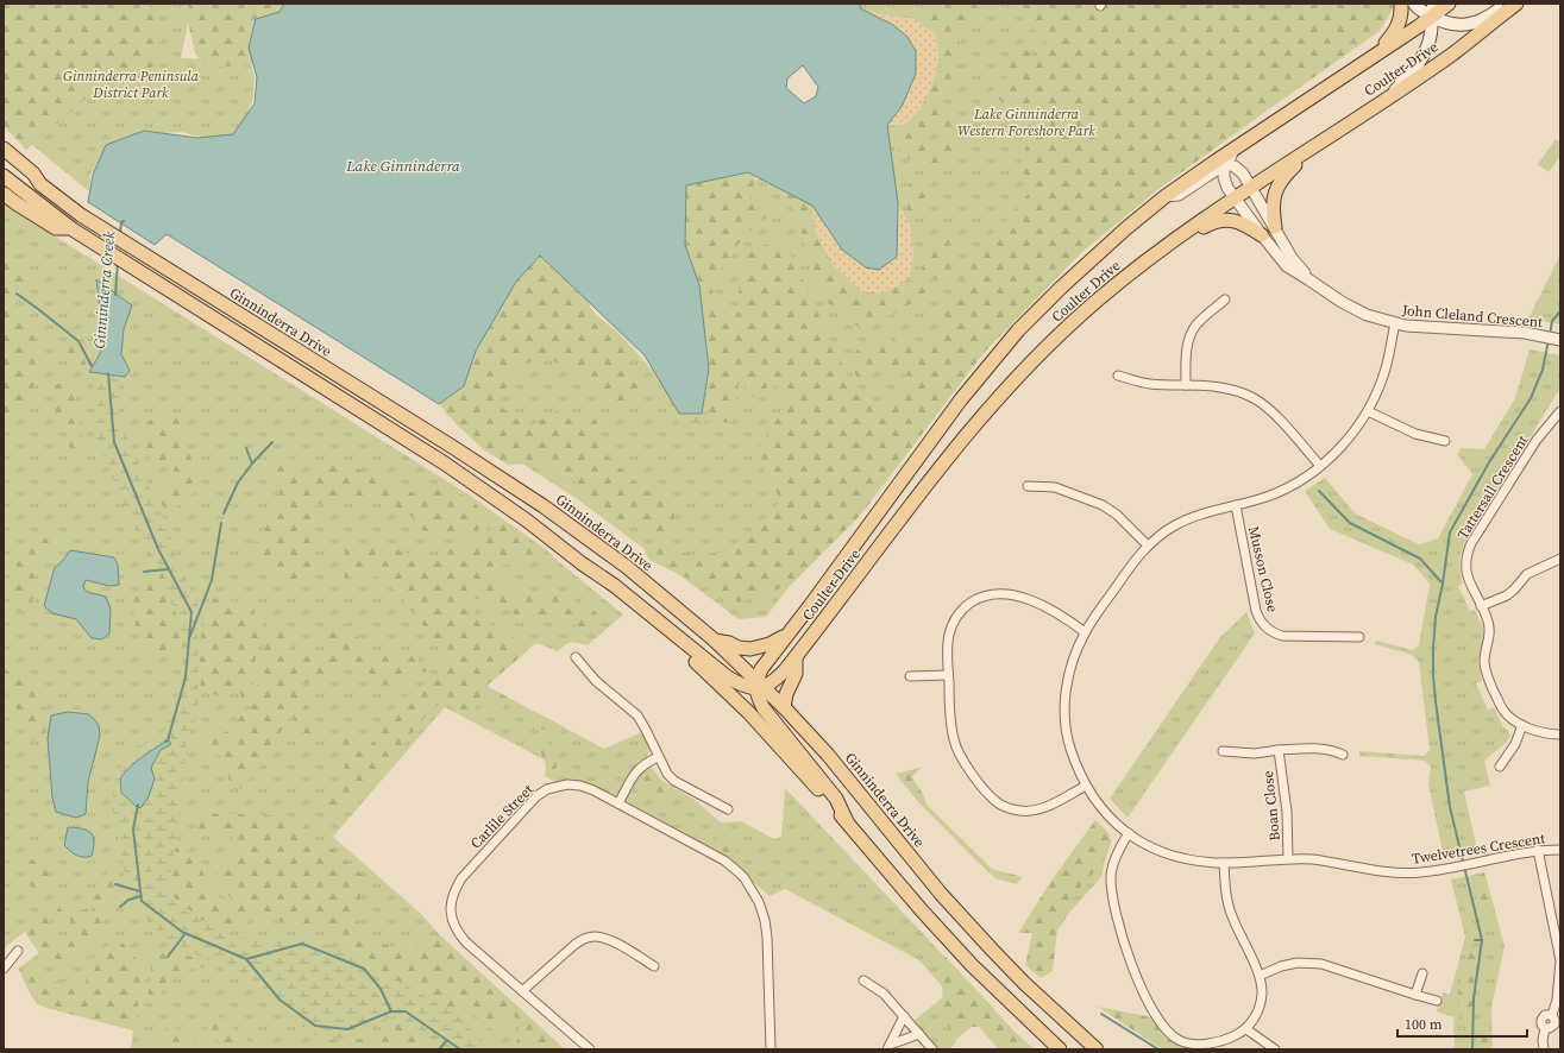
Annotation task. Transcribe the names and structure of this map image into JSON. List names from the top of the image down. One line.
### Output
{"streets":{"main road":["Coulter Drive","Ginninderra Drive"],"street":["John Cleland Crescent","Tattersall Crescent","Musson Close","Boan Close","Carlile Street","Twelvetrees Crescent"]},"crossings":[["Coulter Drive","John Cleland Crescent"],["Coulter Drive","Ginninderra Drive"],["John Cleland Crescent","Twelvetrees Crescent"],["Musson Close","Twelvetrees Crescent"],["Boan Close","Twelvetrees Crescent"]],"water":["Lake Ginninderra","Ginninderra Creek"],"parks":["Ginninderra Peninsula District Park","Lake Ginninderra Western Foreshore Park"],"scale_bar":"100 m"}
